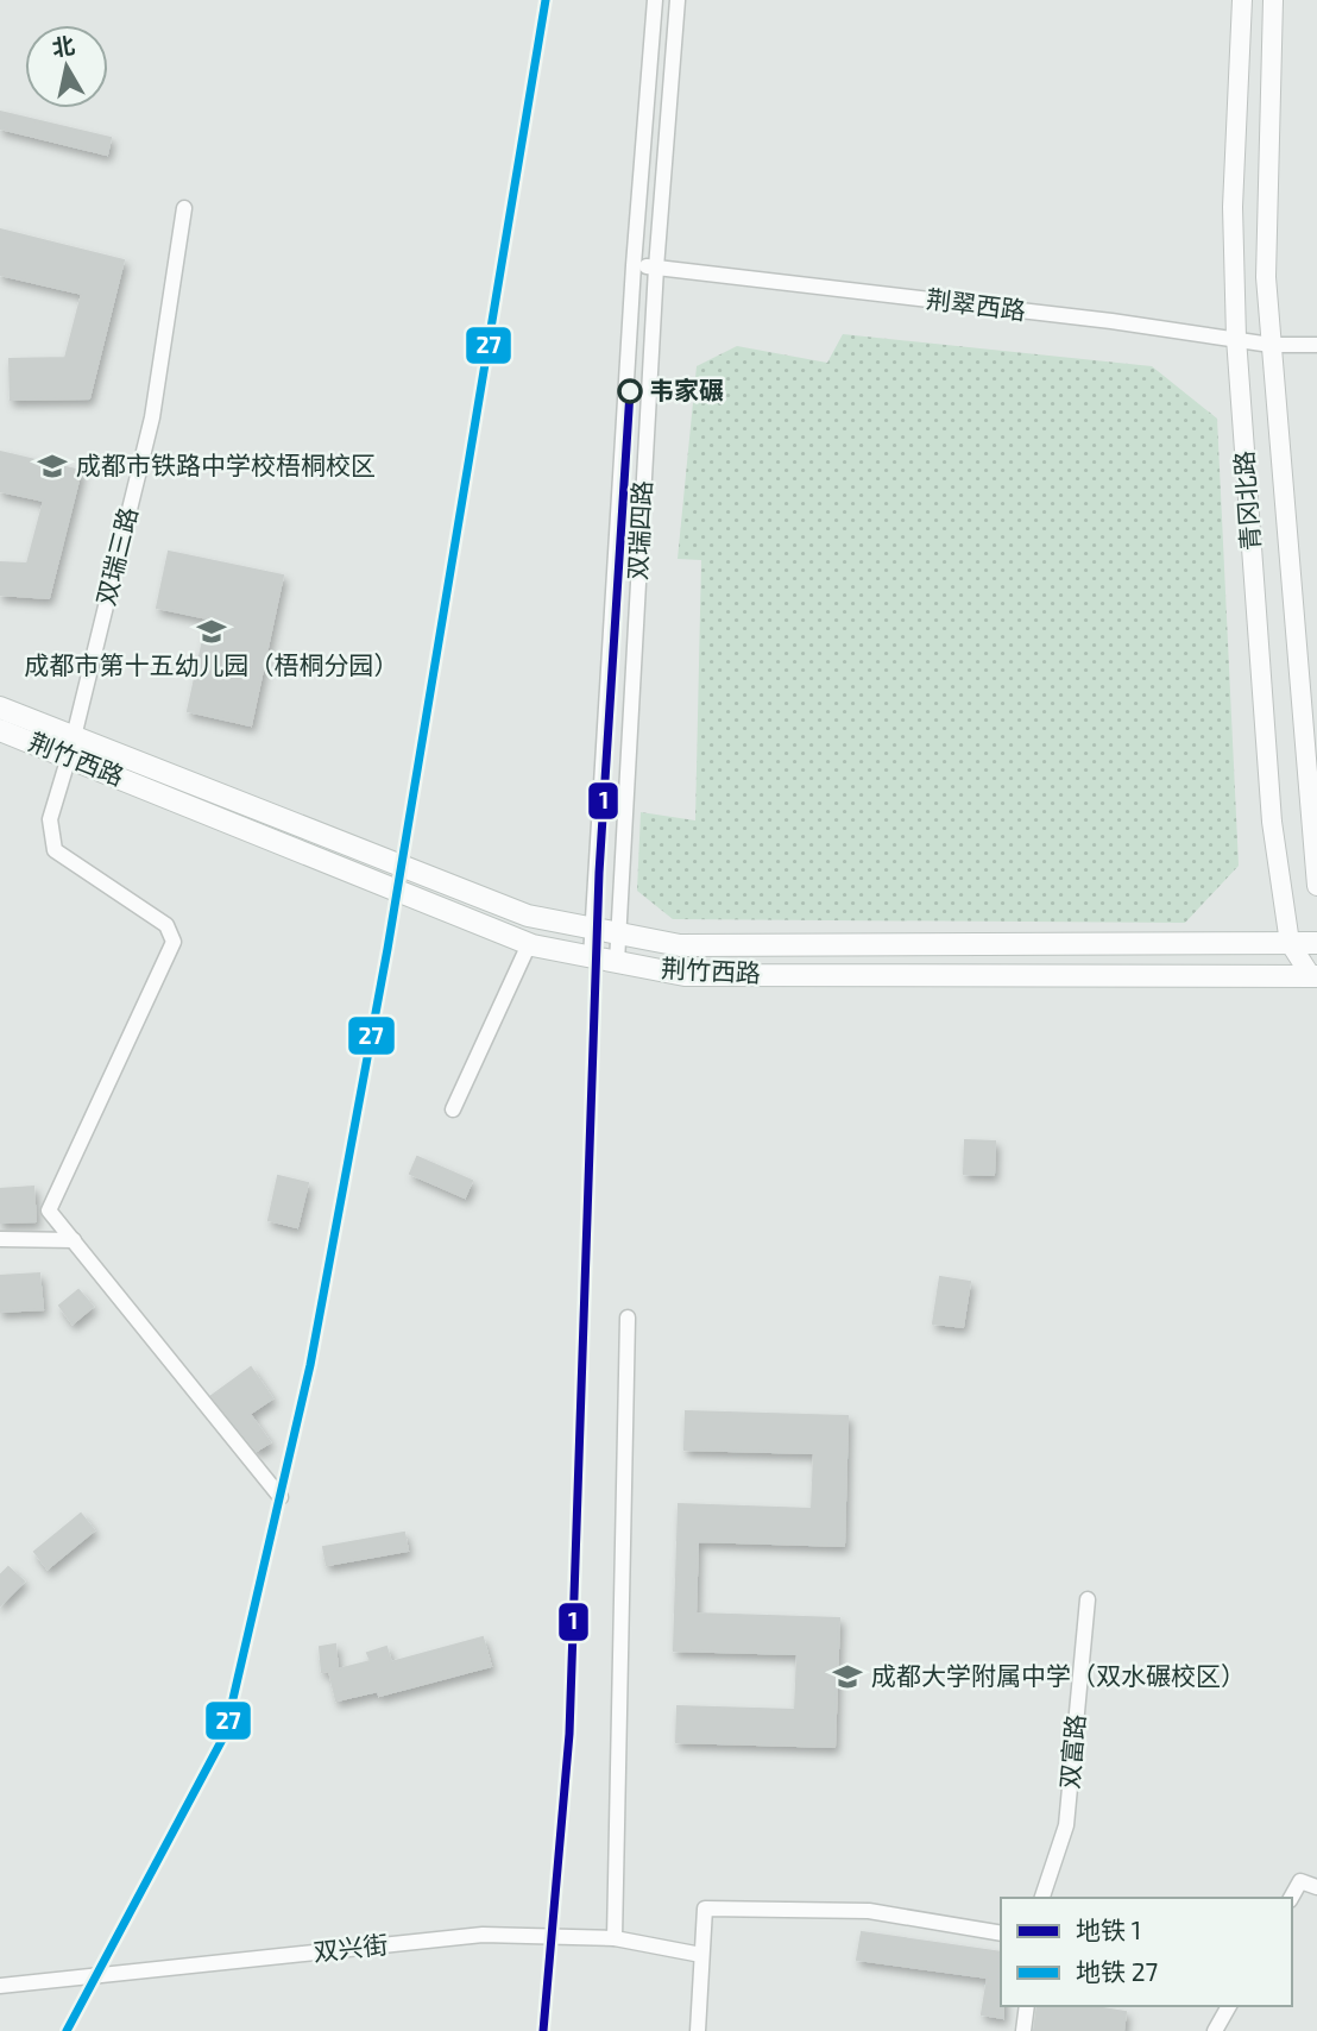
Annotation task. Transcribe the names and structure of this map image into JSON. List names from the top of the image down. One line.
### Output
{"streets":{"main road":["荆竹西路"],"street":["荆翠西路","青冈北路","双瑞四路","双瑞三路","双富路","双兴街"]},"crossings":[["荆翠西路","青冈北路"],["荆翠西路","双瑞四路"],["青冈北路","荆竹西路"],["双瑞四路","荆竹西路"],["双瑞三路","荆竹西路"]],"places":{"other":["韦家碾"],"school or university":["成都市铁路中学校梧桐校区","成都市第十五幼儿园（梧桐分园）","成都大学附属中学（双水碾校区）"]},"lines":["metro line 27","metro line 1"],"legend":["地铁 1","地铁 27"],"north":"top"}
